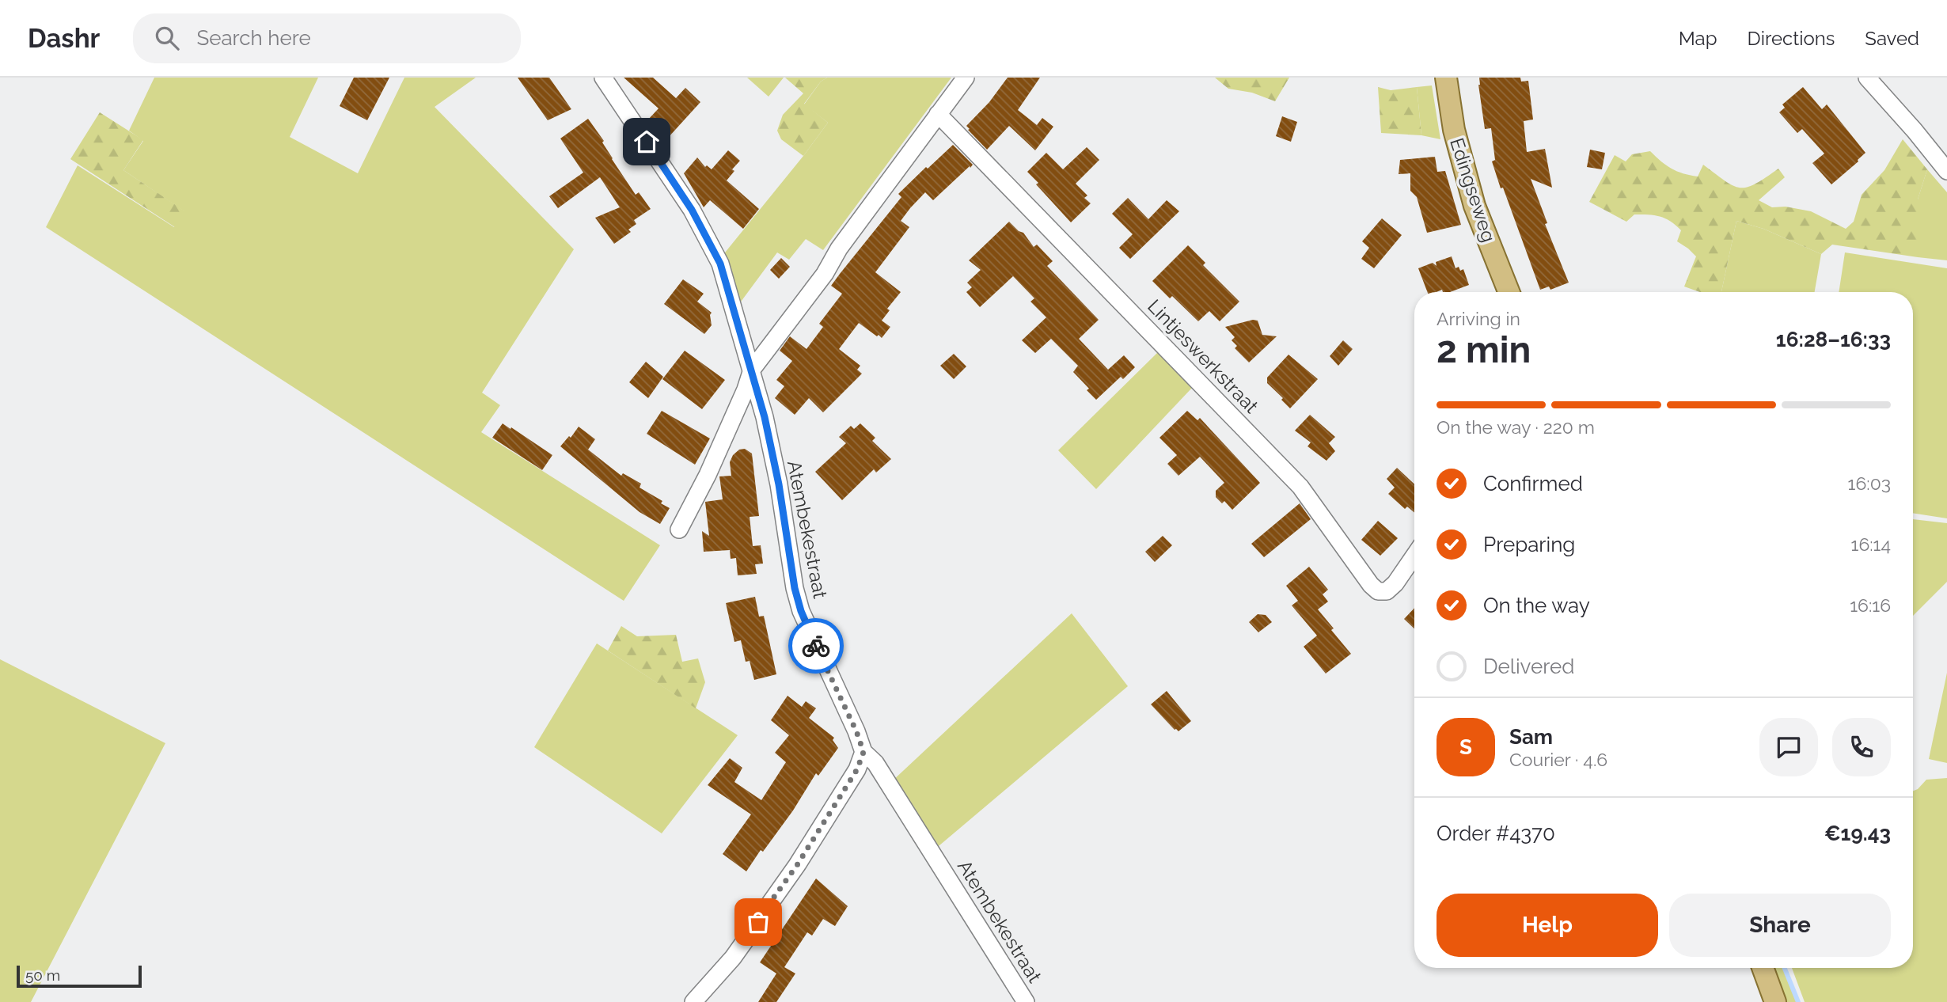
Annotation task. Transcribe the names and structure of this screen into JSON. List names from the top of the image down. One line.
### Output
{"streets":{"main road":["Edingseweg"],"street":["Lintjeswerkstraat","Atembekestraat"]},"scale_bar":"50 m","page":{"header":"Dashr","search":"Search here","nav":["Map","Directions","Saved"],"heading":["2 min","Arriving in","16:28–16:33"],"panel":["Sam","Courier · 4.6","Order #4370","€19.43"],"bar":"On the way · 220 m","list":[["Confirmed","16:03"],["Preparing","16:14"],["On the way","16:16"],"Delivered"],"round":"S","buttons":["Help","Share"],"scale":"50 m"}}
